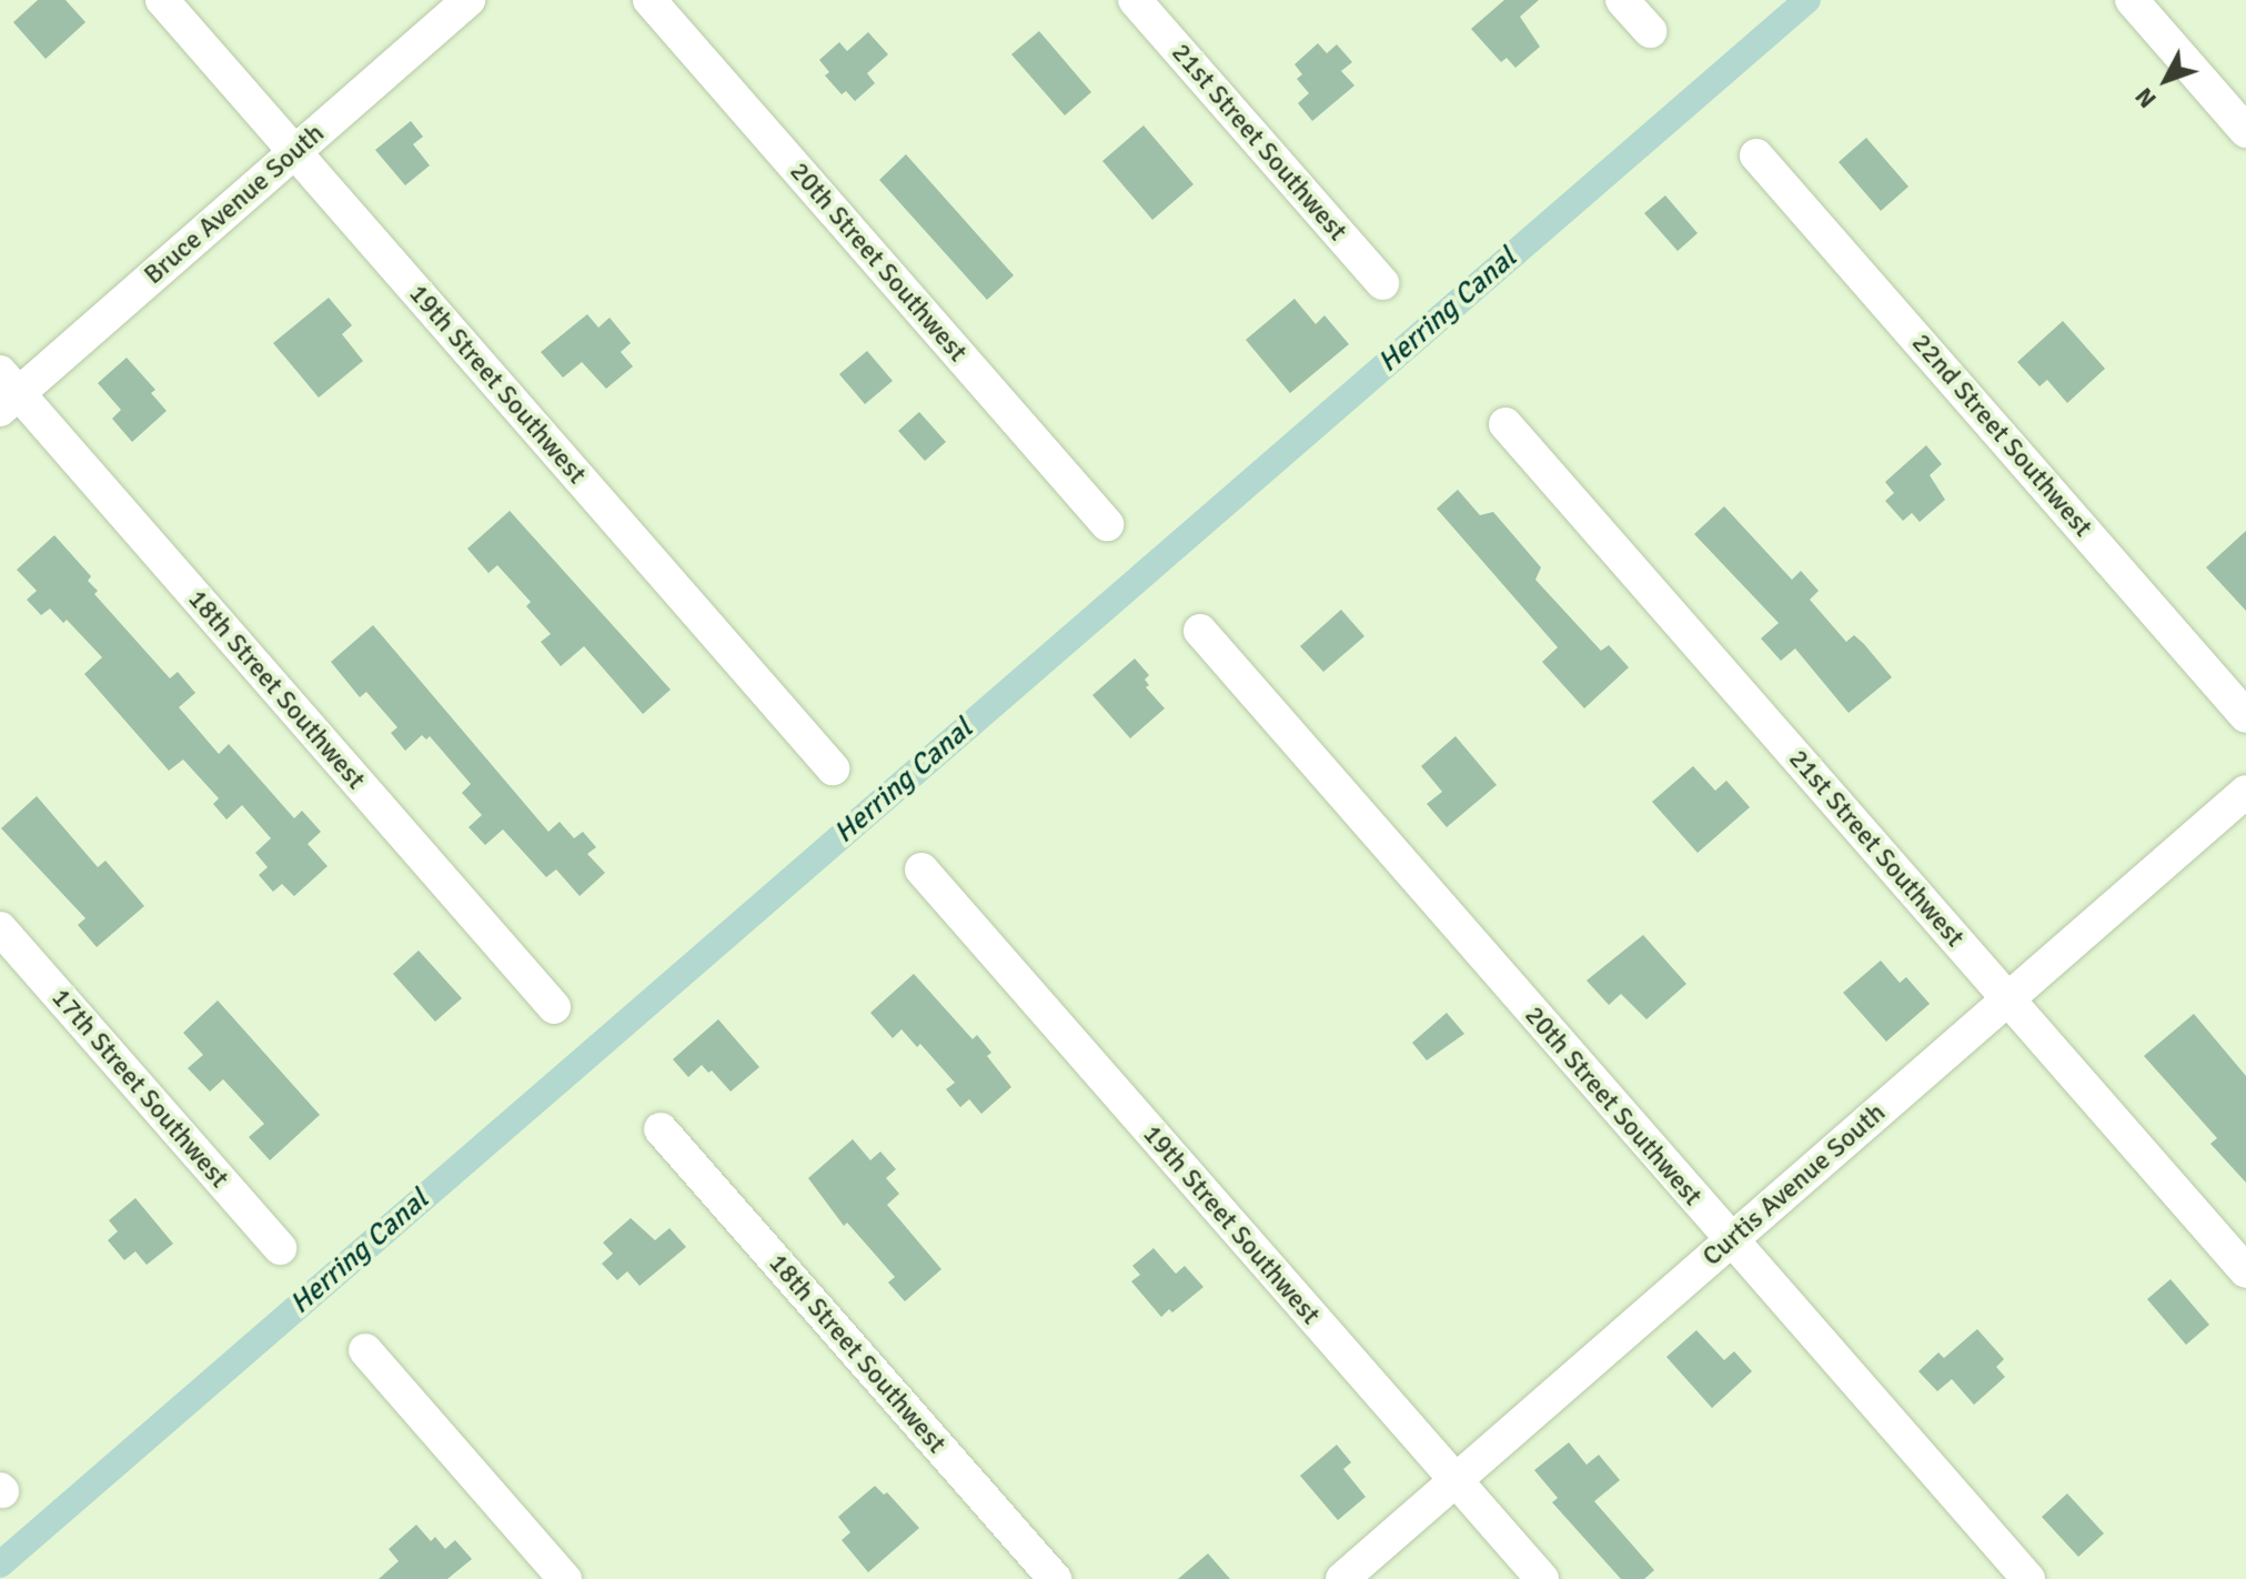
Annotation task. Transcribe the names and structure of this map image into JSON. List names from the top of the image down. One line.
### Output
{"streets":{"street":["21st Street Southwest","Bruce Avenue South","20th Street Southwest","19th Street Southwest","22nd Street Southwest","18th Street Southwest","17th Street Southwest","Curtis Avenue South"]},"crossings":[["21st Street Southwest","Curtis Avenue South"],["Bruce Avenue South","19th Street Southwest"],["Bruce Avenue South","18th Street Southwest"],["20th Street Southwest","Curtis Avenue South"],["19th Street Southwest","Curtis Avenue South"]],"water":["Herring Canal"],"north":"bottom left"}
